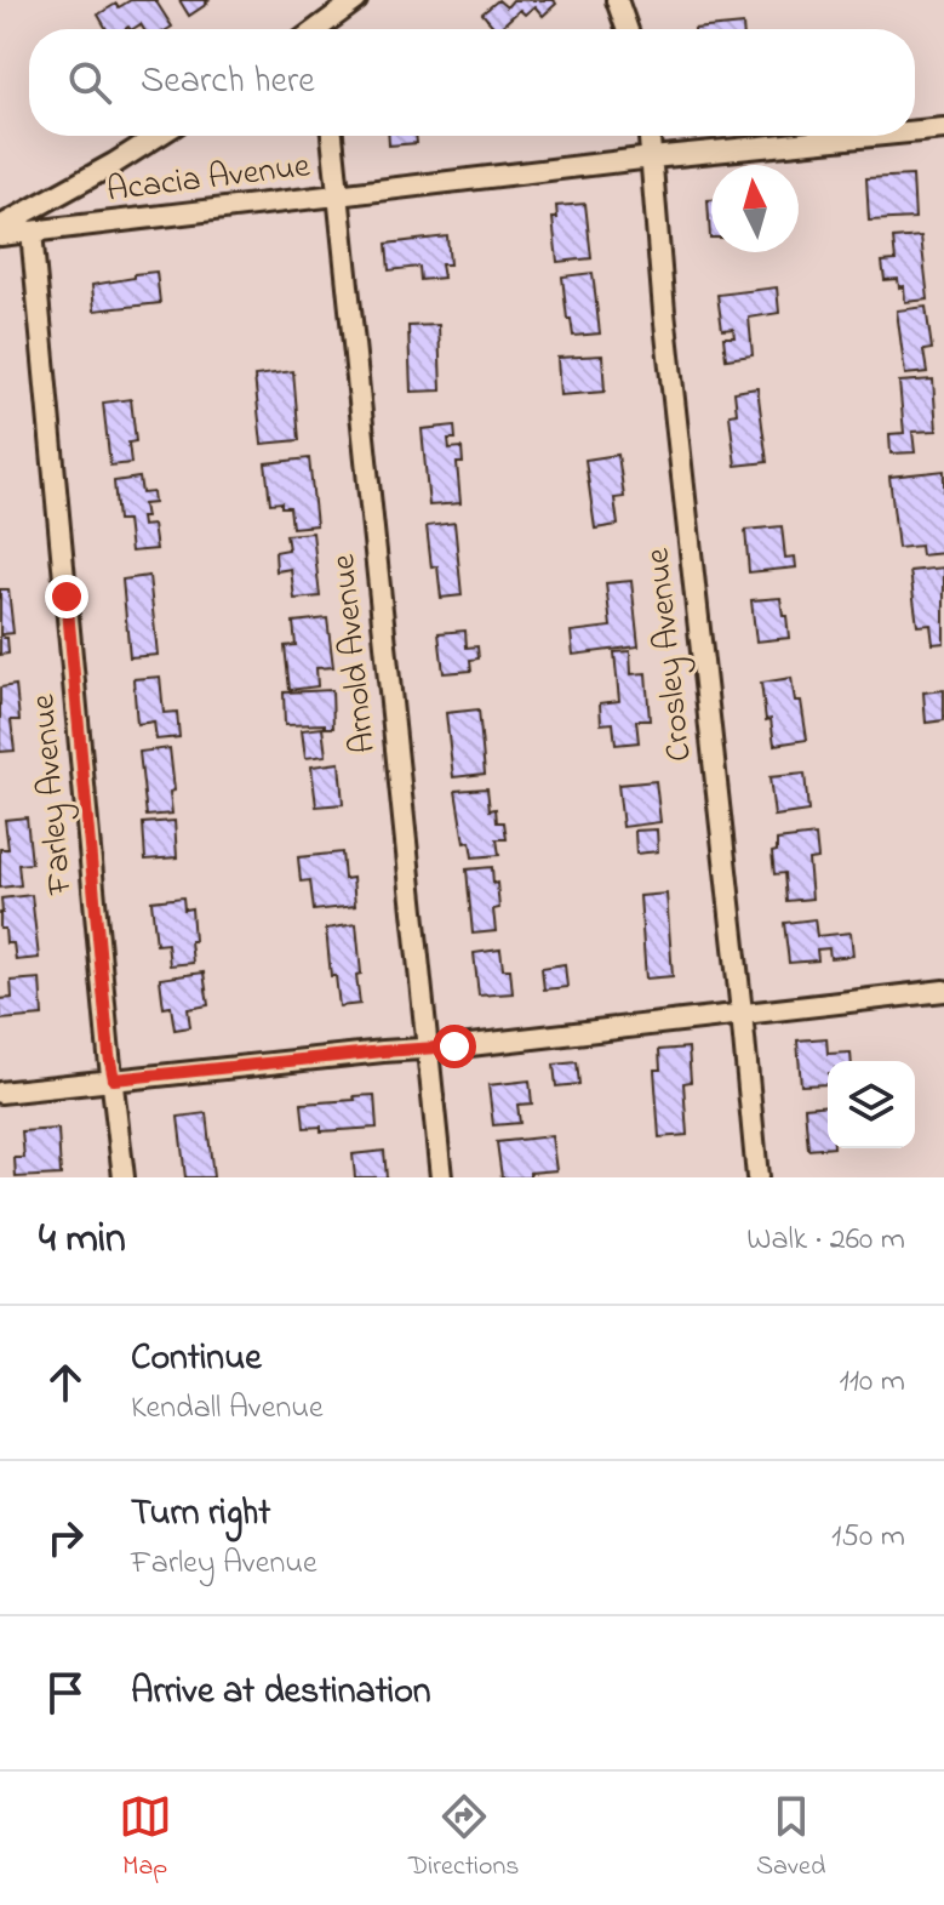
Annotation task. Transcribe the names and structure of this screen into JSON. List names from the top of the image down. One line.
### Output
{"streets":{"street":["Acacia Avenue","Arnold Avenue","Crosley Avenue","Farley Avenue"]},"crossings":[["Acacia Avenue","Arnold Avenue"],["Acacia Avenue","Crosley Avenue"],["Acacia Avenue","Farley Avenue"]],"north":"top","page":{"search":"Search here","heading":["4 min","Walk · 260 m"],"list":[["Continue","Kendall Avenue","110 m"],["Turn right","Farley Avenue","150 m"],"Arrive at destination"],"nav":["Map","Directions","Saved"]}}
